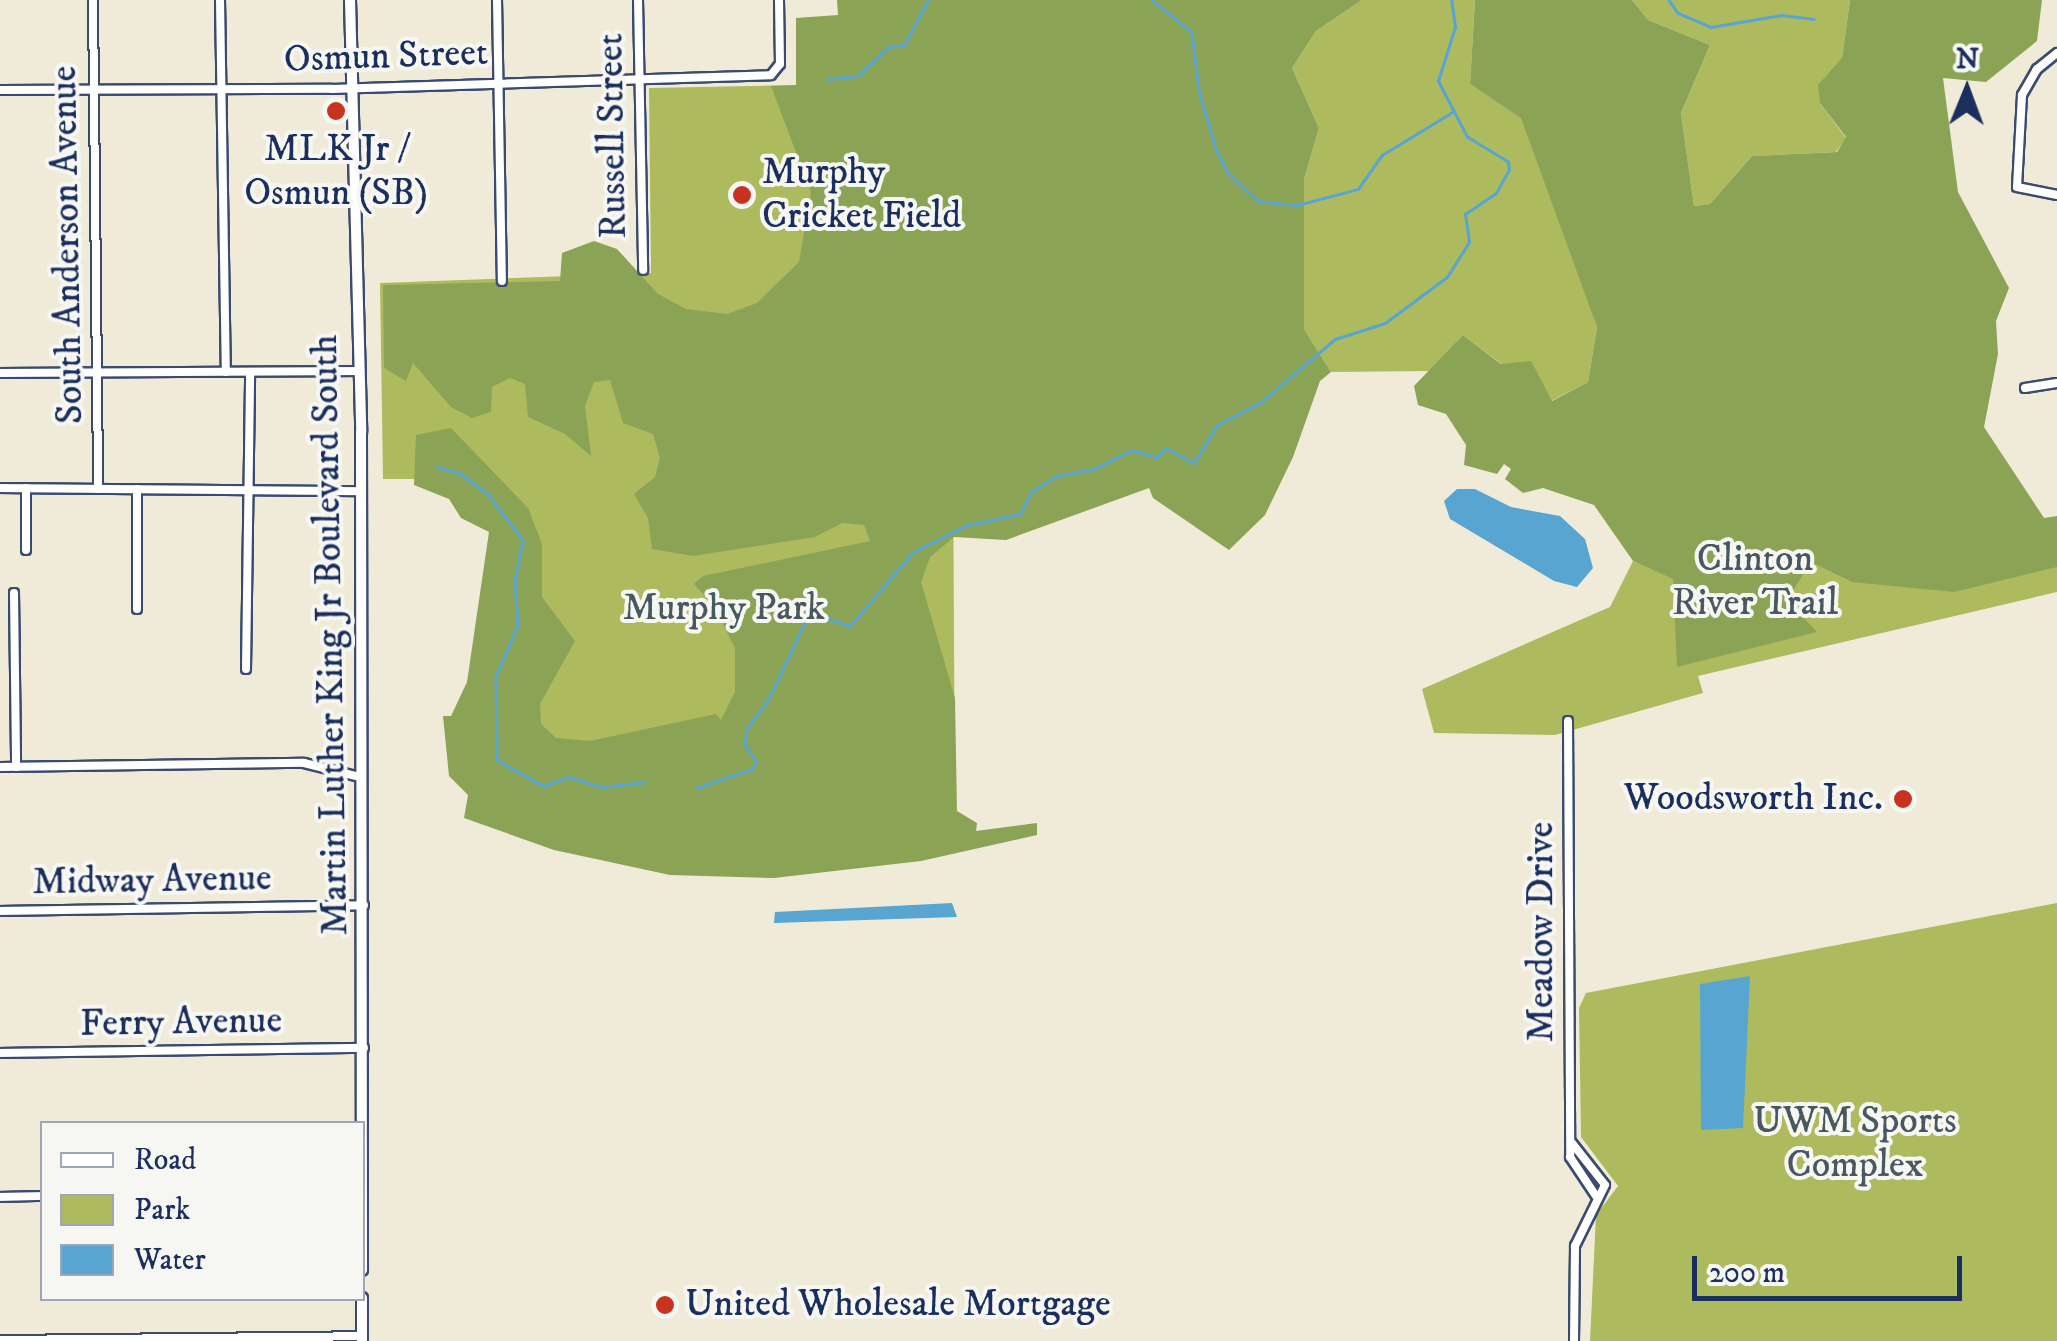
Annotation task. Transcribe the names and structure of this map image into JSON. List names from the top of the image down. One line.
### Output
{"streets":{"main road":["Martin Luther King Jr Boulevard South"],"street":["Osmun Street","Russell Street","South Anderson Avenue","Midway Avenue","Meadow Drive","Ferry Avenue"]},"crossings":[["Osmun Street","Russell Street"],["Osmun Street","South Anderson Avenue"],["Osmun Street","Martin Luther King Jr Boulevard South"],["Martin Luther King Jr Boulevard South","Midway Avenue"],["Martin Luther King Jr Boulevard South","Ferry Avenue"]],"parks":["Clinton River Trail","Murphy Park","UWM Sports Complex"],"places":["MLK Jr / Osmun (SB)","Murphy Cricket Field","Woodsworth Inc.","United Wholesale Mortgage"],"legend":["Road","Park","Water"],"scale_bar":"200 m","north":"top"}
